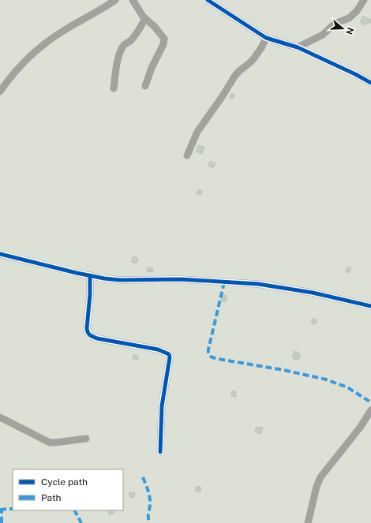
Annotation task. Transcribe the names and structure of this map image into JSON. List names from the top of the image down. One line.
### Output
{"legend":["Cycle path","Path"],"north":"right"}
